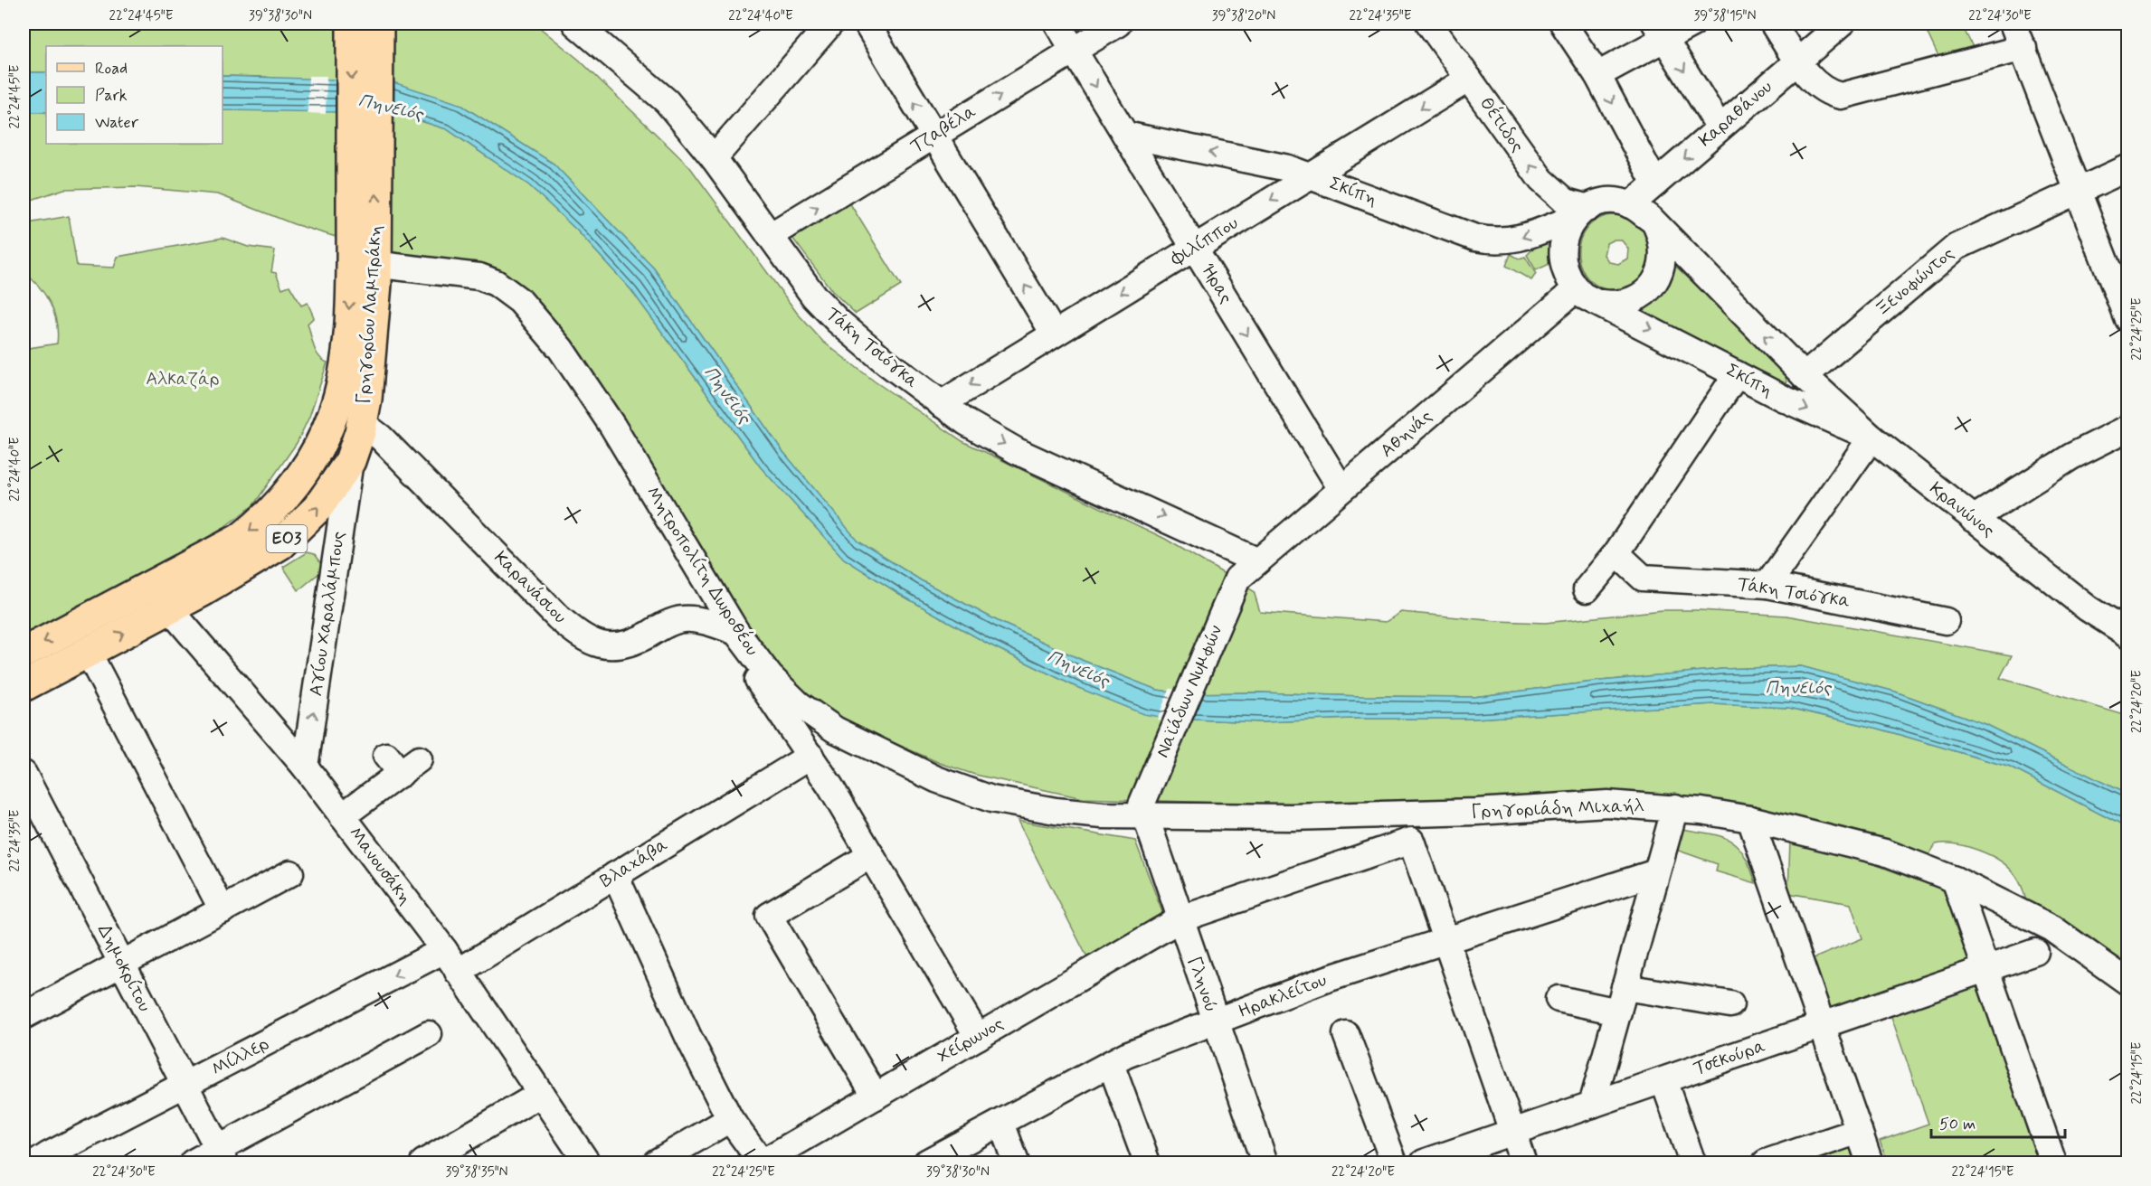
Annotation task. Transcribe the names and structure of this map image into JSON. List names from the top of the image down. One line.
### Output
{"streets":{"main road":["Γρηγορίου Λαμπράκη","ΕΟ3"],"street":["Καραθάνου","Θέτιδος","Τζαβέλα","Σκίπη","Φιλίππου","Ξενοφώντος","Ήρας","Τάκη Τσιόγκα","Αθηνάς","Κρανώνος","Μητροπολίτη Δωροθέου","Καρανάσιου","Αγίου Χαραλάμπους","Ναϊάδων Νυμφών","Γρηγοριάδη Μιχαήλ","Βλαχάβα","Μανουσάκη","Δημοκρίτου","Γληνού","Ηρακλείτου","Χείρωνος","Μίλλερ","Τσεκούρα"]},"crossings":[["Καραθάνου","Θέτιδος"],["Καραθάνου","Σκίπη"],["Καραθάνου","Αθηνάς"],["Καραθάνου","Κρανώνος"],["Θέτιδος","Σκίπη"],["Θέτιδος","Φιλίππου"],["Θέτιδος","Αθηνάς"],["Θέτιδος","Κρανώνος"],["Τζαβέλα","Ήρας"],["Τζαβέλα","Τάκη Τσιόγκα"],["Σκίπη","Φιλίππου"],["Σκίπη","Ήρας"],["Σκίπη","Αθηνάς"],["Σκίπη","Κρανώνος"],["Φιλίππου","Ήρας"],["Φιλίππου","Τάκη Τσιόγκα"],["Ξενοφώντος","Κρανώνος"],["Ήρας","Αθηνάς"],["Γρηγορίου Λαμπράκη","Μητροπολίτη Δωροθέου"],["Γρηγορίου Λαμπράκη","Καρανάσιου"],["Γρηγορίου Λαμπράκη","Αγίου Χαραλάμπους"],["Γρηγορίου Λαμπράκη","Μανουσάκη"],["Τάκη Τσιόγκα","Αθηνάς"],["Αθηνάς","Κρανώνος"],["Αθηνάς","Ναϊάδων Νυμφών"],["Μητροπολίτη Δωροθέου","Καρανάσιου"],["Μητροπολίτη Δωροθέου","Ναϊάδων Νυμφών"],["Μητροπολίτη Δωροθέου","Γρηγοριάδη Μιχαήλ"],["Μητροπολίτη Δωροθέου","Βλαχάβα"],["Μητροπολίτη Δωροθέου","Γληνού"],["Μητροπολίτη Δωροθέου","Χείρωνος"],["Αγίου Χαραλάμπους","Μανουσάκη"],["Ναϊάδων Νυμφών","Γρηγοριάδη Μιχαήλ"],["Ναϊάδων Νυμφών","Γληνού"],["Γρηγοριάδη Μιχαήλ","Γληνού"],["Βλαχάβα","Μανουσάκη"],["Μανουσάκη","Μίλλερ"],["Δημοκρίτου","Μίλλερ"],["Γληνού","Ηρακλείτου"],["Γληνού","Χείρωνος"],["Ηρακλείτου","Χείρωνος"]],"one_way":["Φιλίππου","Ήρας","Αγίου Χαραλάμπους"],"water":["Πηνειός"],"parks":["Αλκαζάρ"],"legend":["Road","Park","Water"],"scale_bar":"50 m","coordinates":["22°24'45\"E","39°38'30\"N","22°24'40\"E","39°38'20\"N","22°24'35\"E","39°38'15\"N","22°24'30\"E","22°24'25\"E","22°24'20\"E","22°24'15\"E","39°38'35\"N"]}
